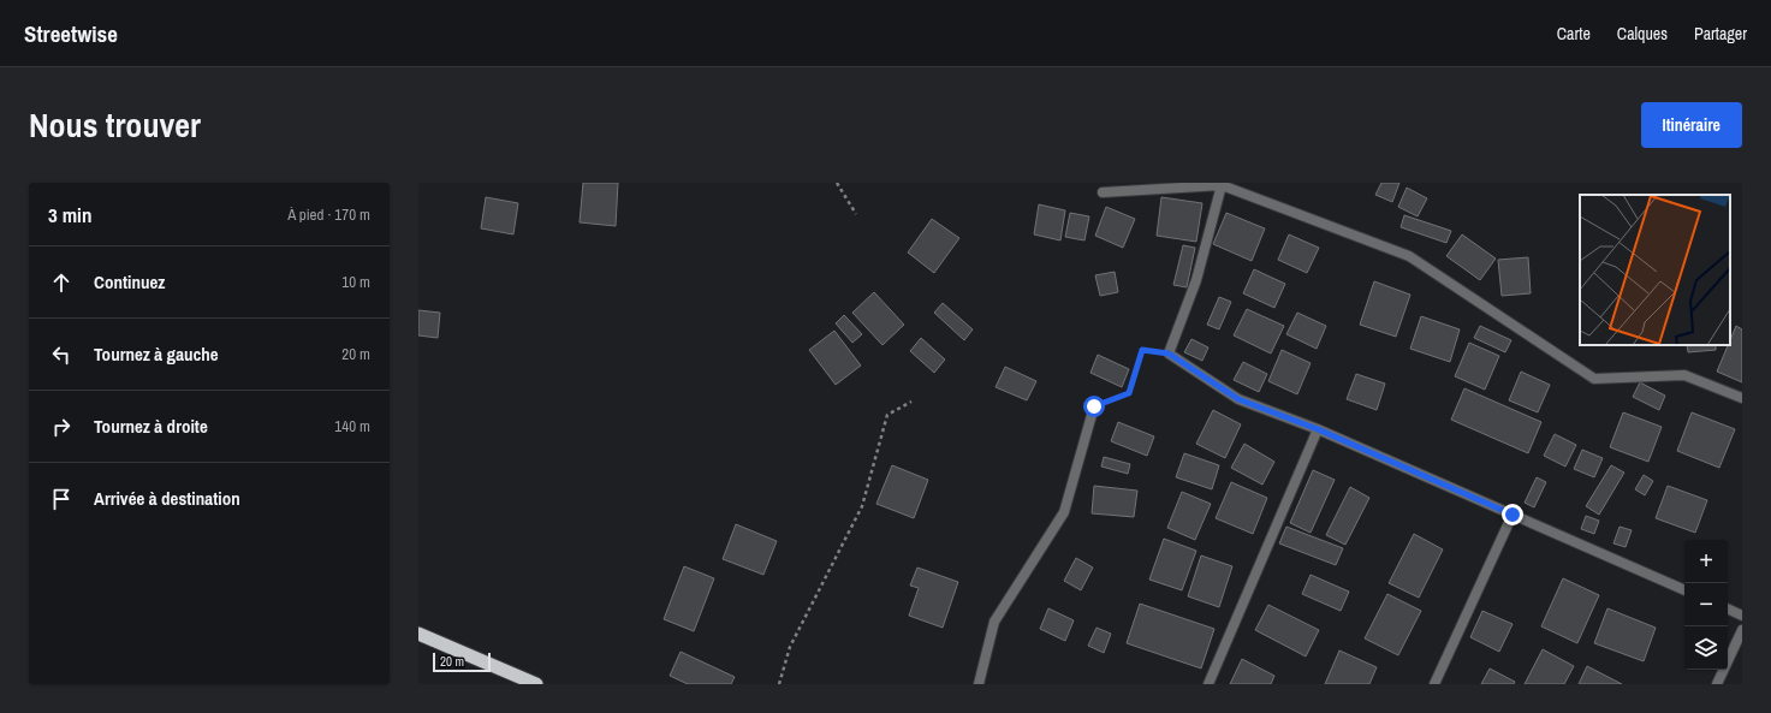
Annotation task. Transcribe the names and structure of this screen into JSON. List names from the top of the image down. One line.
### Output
{"scale_bar":"20 m","page":{"header":"Streetwise","nav":["Carte","Calques","Partager"],"title":"Nous trouver","buttons":"Itinéraire","heading":["3 min","À pied · 170 m"],"list":[["Continuez","10 m"],["Tournez à gauche","20 m"],["Tournez à droite","140 m"],"Arrivée à destination"],"map_buttons":["+","−"],"scale":"20 m"}}
